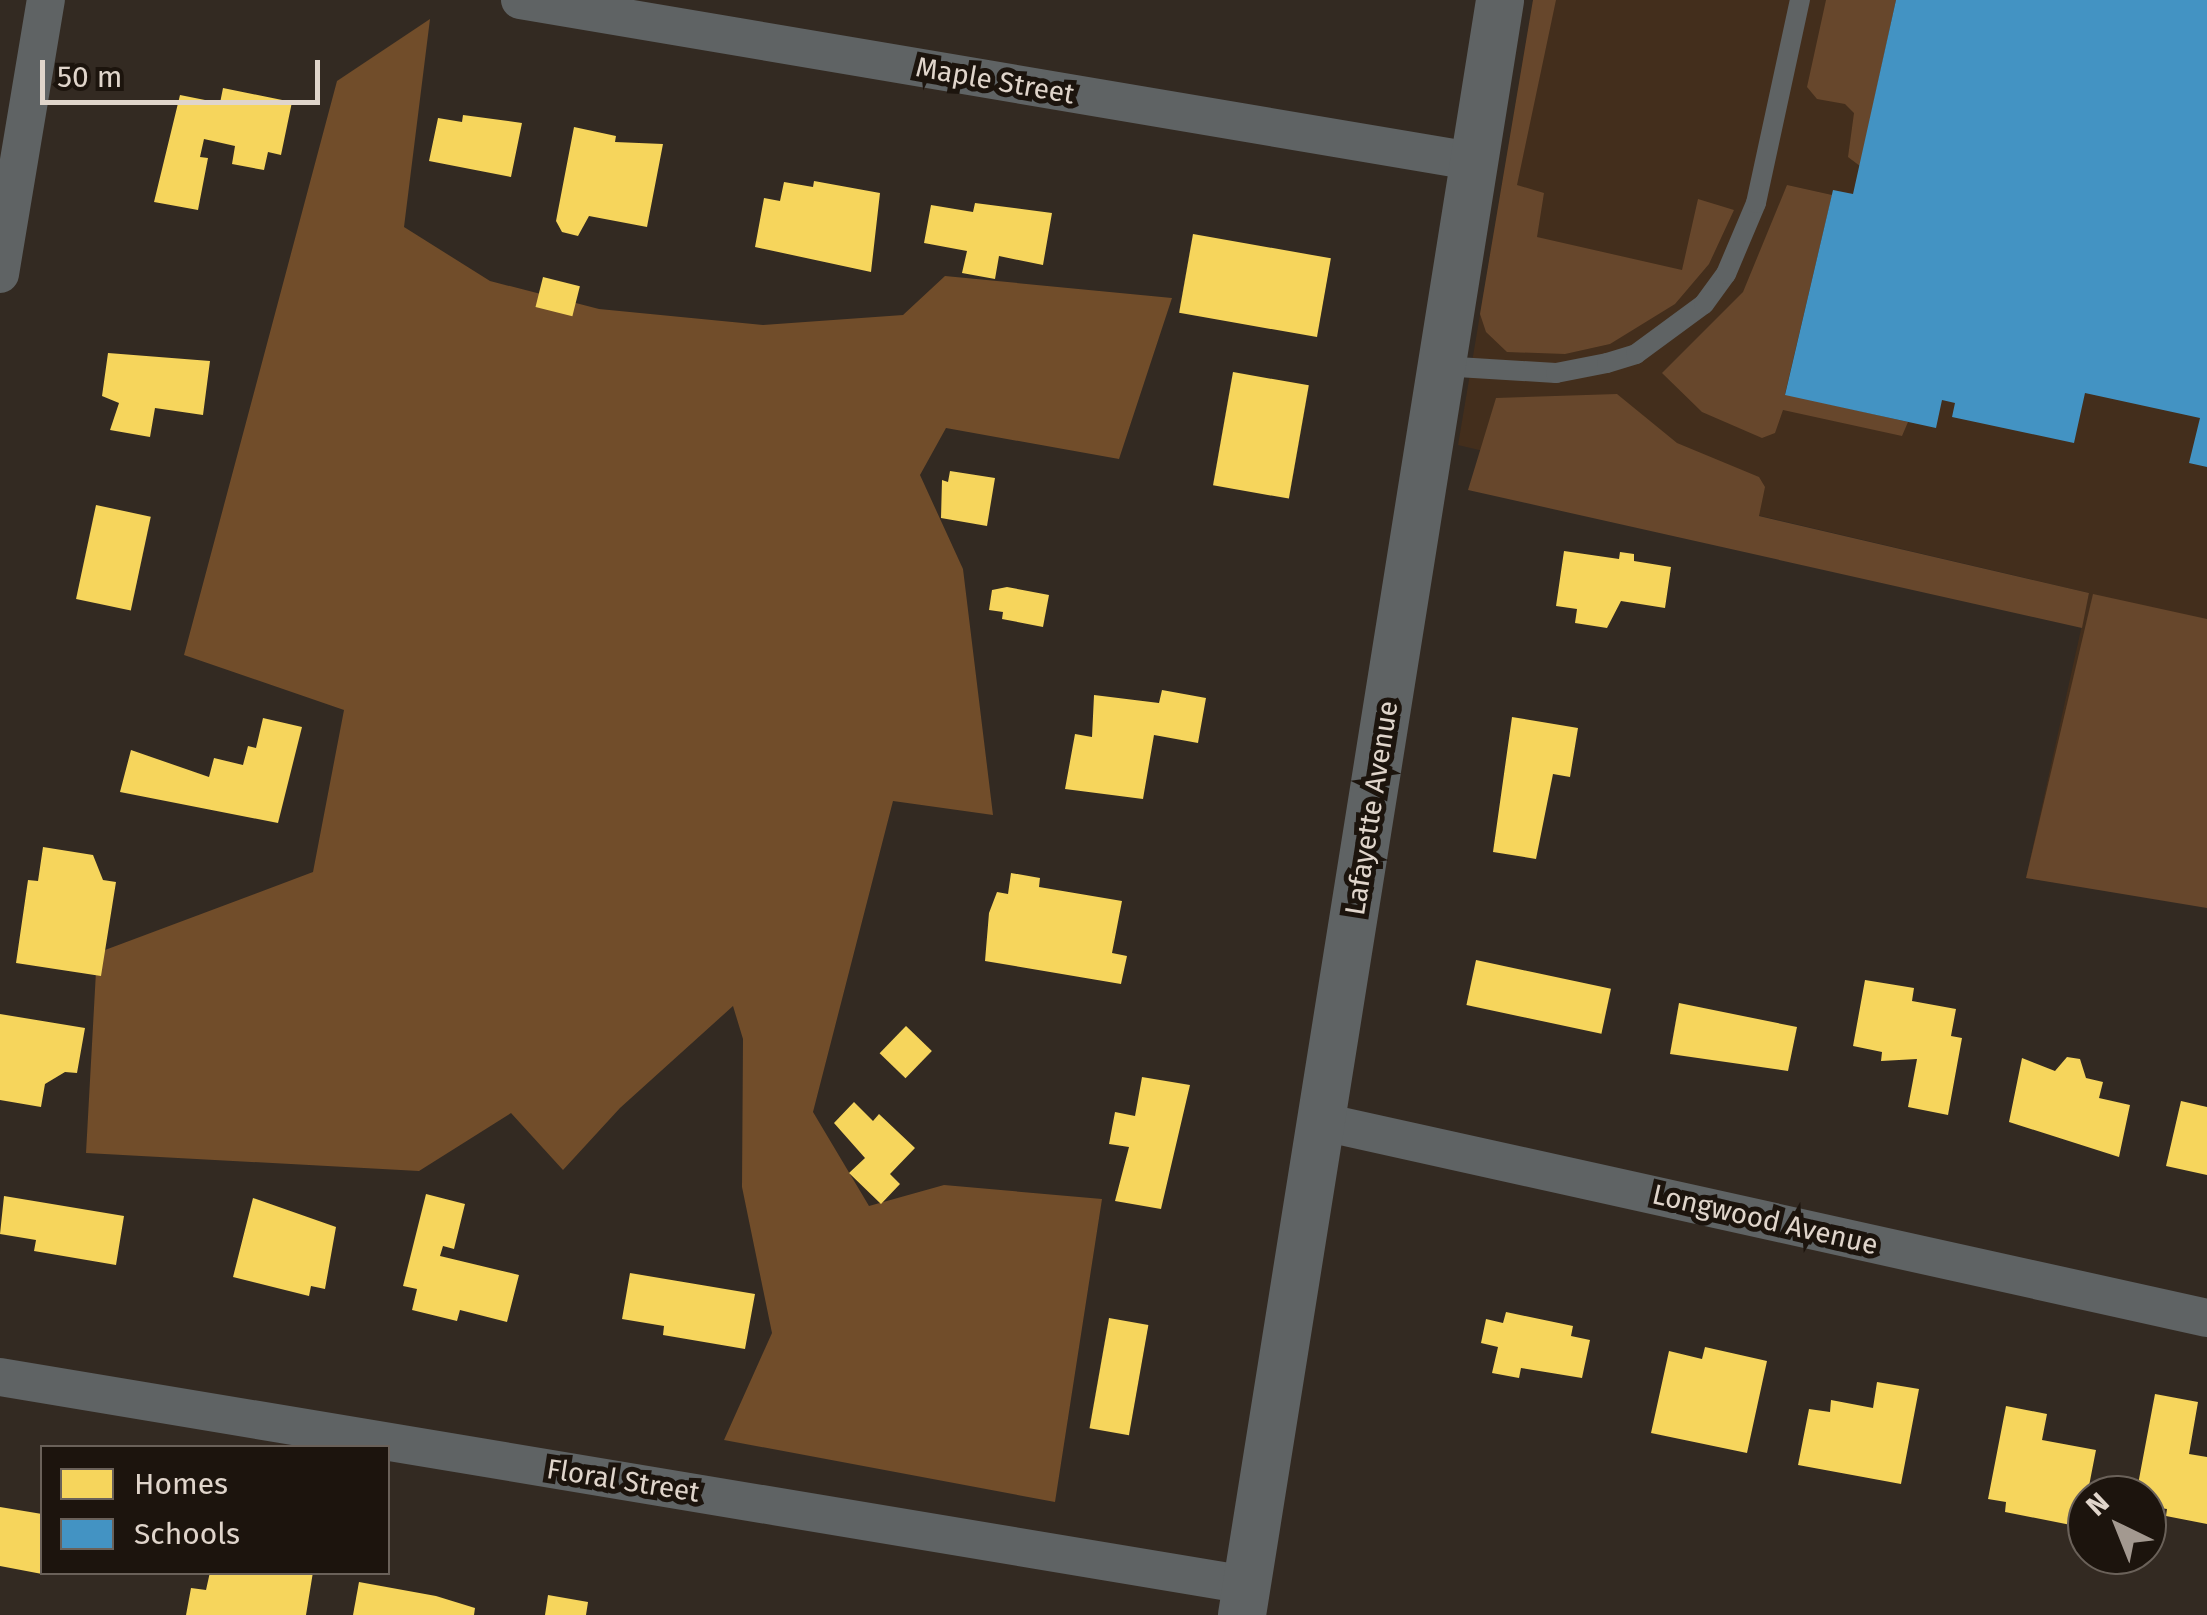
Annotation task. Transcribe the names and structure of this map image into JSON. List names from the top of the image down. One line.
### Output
{"streets":{"street":["Maple Street","Lafayette Avenue","Longwood Avenue","Floral Street"]},"crossings":[["Maple Street","Lafayette Avenue"],["Lafayette Avenue","Longwood Avenue"],["Lafayette Avenue","Floral Street"]],"legend":["Homes","Schools"],"scale_bar":"50 m","north":"top left"}
